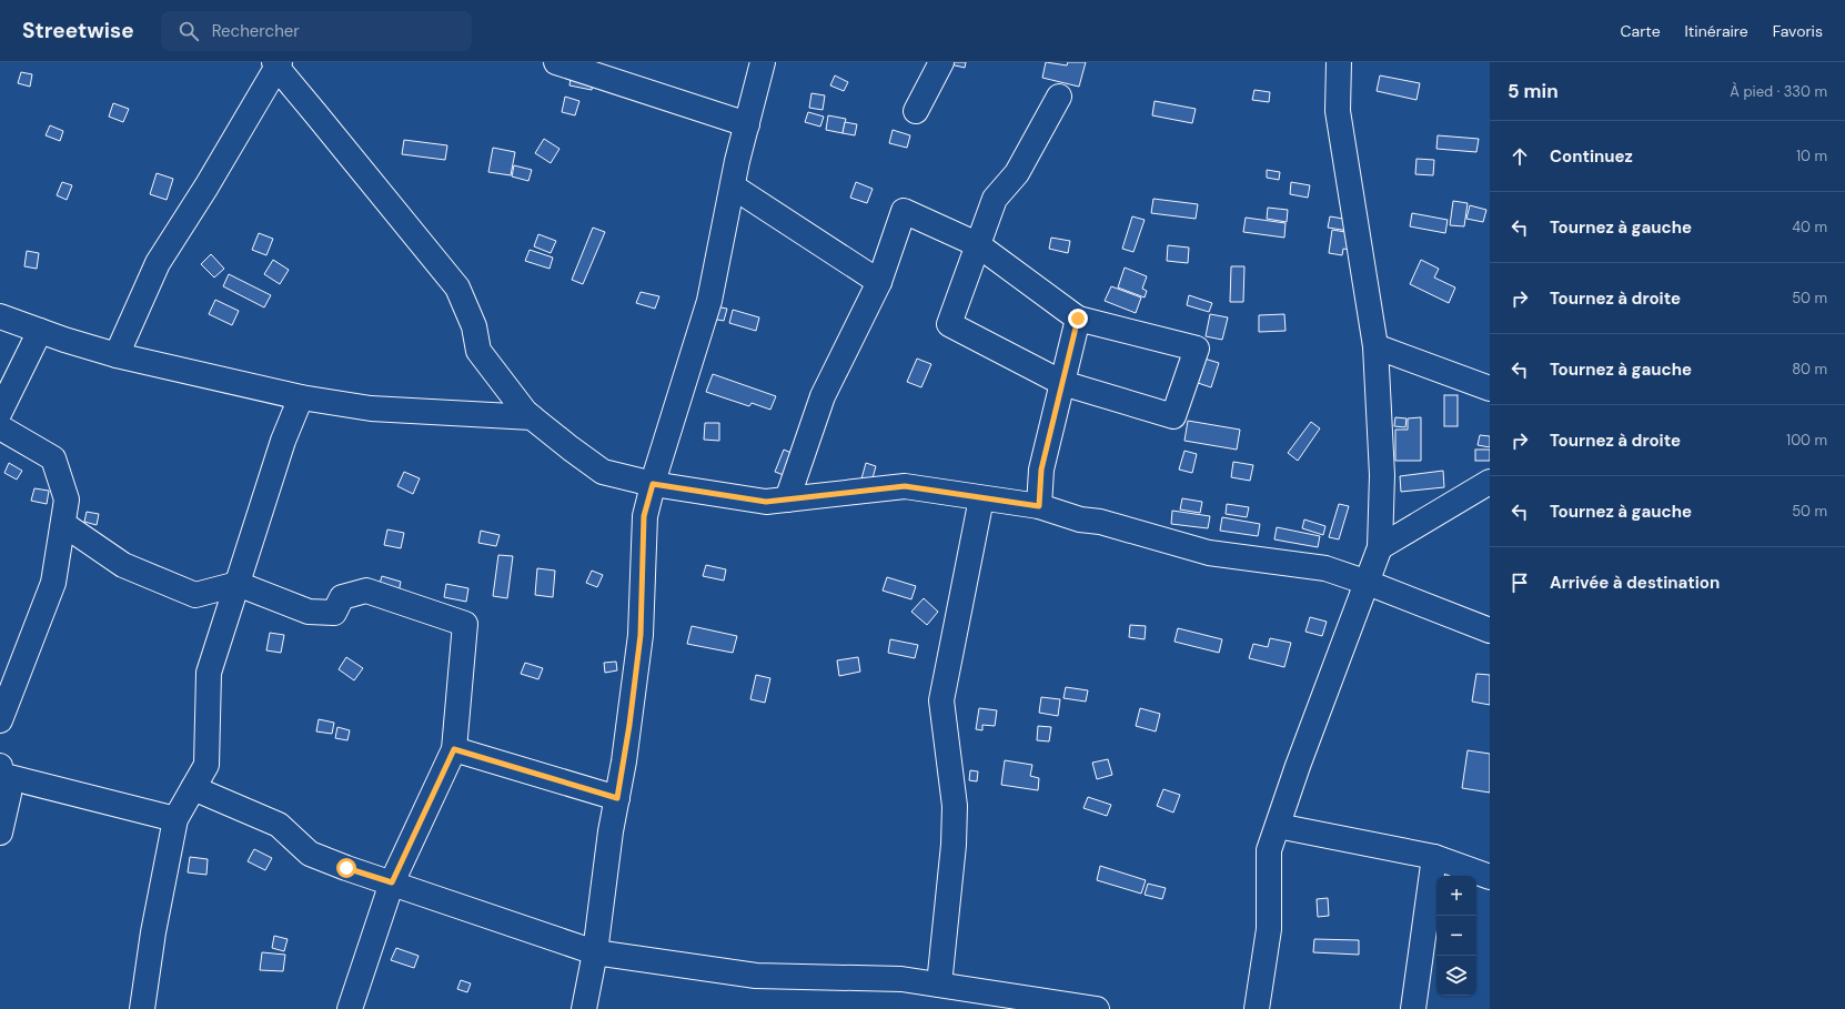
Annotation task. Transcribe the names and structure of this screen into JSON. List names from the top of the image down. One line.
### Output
{"page":{"header":"Streetwise","search":"Rechercher","nav":["Carte","Itinéraire","Favoris"],"heading":["5 min","À pied · 330 m"],"list":[["Continuez","10 m"],["Tournez à gauche","40 m"],["Tournez à droite","50 m"],["Tournez à gauche","80 m"],["Tournez à droite","100 m"],["Tournez à gauche","50 m"],"Arrivée à destination"],"map_buttons":["+","−"]}}
